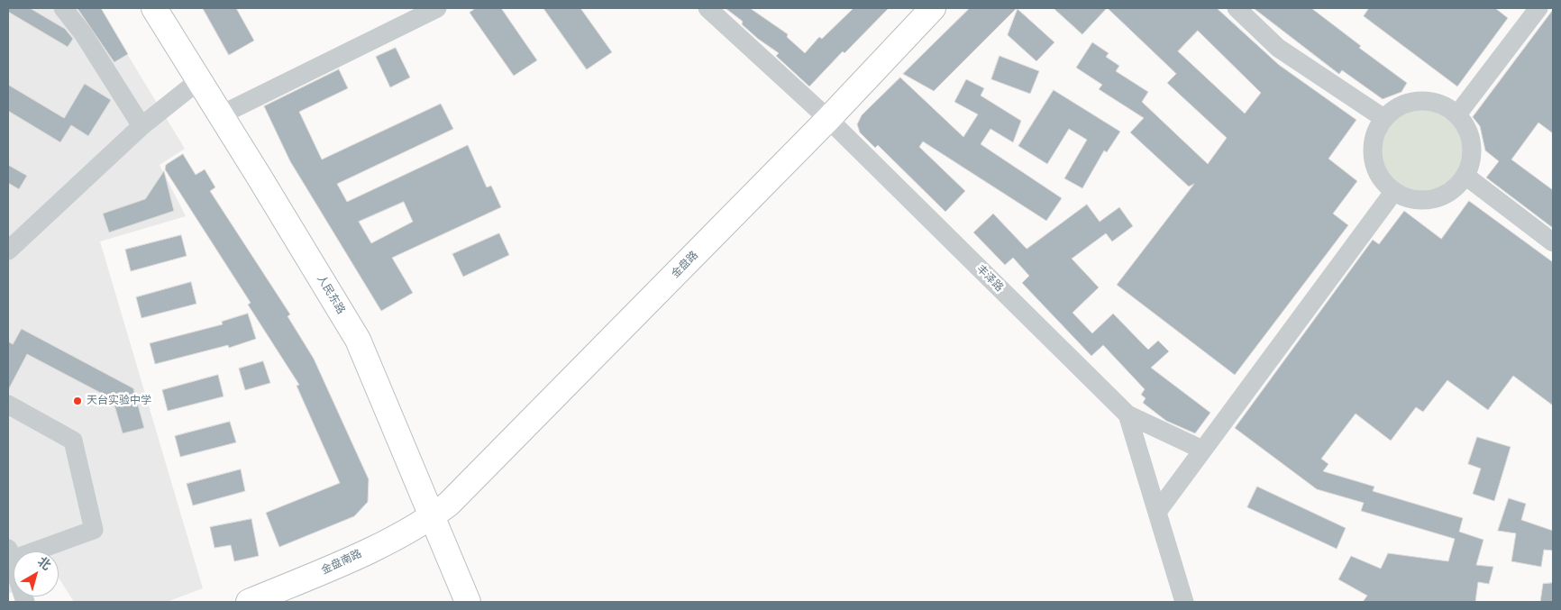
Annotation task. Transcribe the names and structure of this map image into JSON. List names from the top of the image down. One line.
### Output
{"streets":{"main road":["金盘路","人民东路","金盘南路"],"street":["丰泽路"]},"crossings":[["金盘路","丰泽路"],["金盘路","人民东路"],["金盘路","金盘南路"],["人民东路","金盘南路"]],"places":["天台实验中学"],"north":"top right"}
